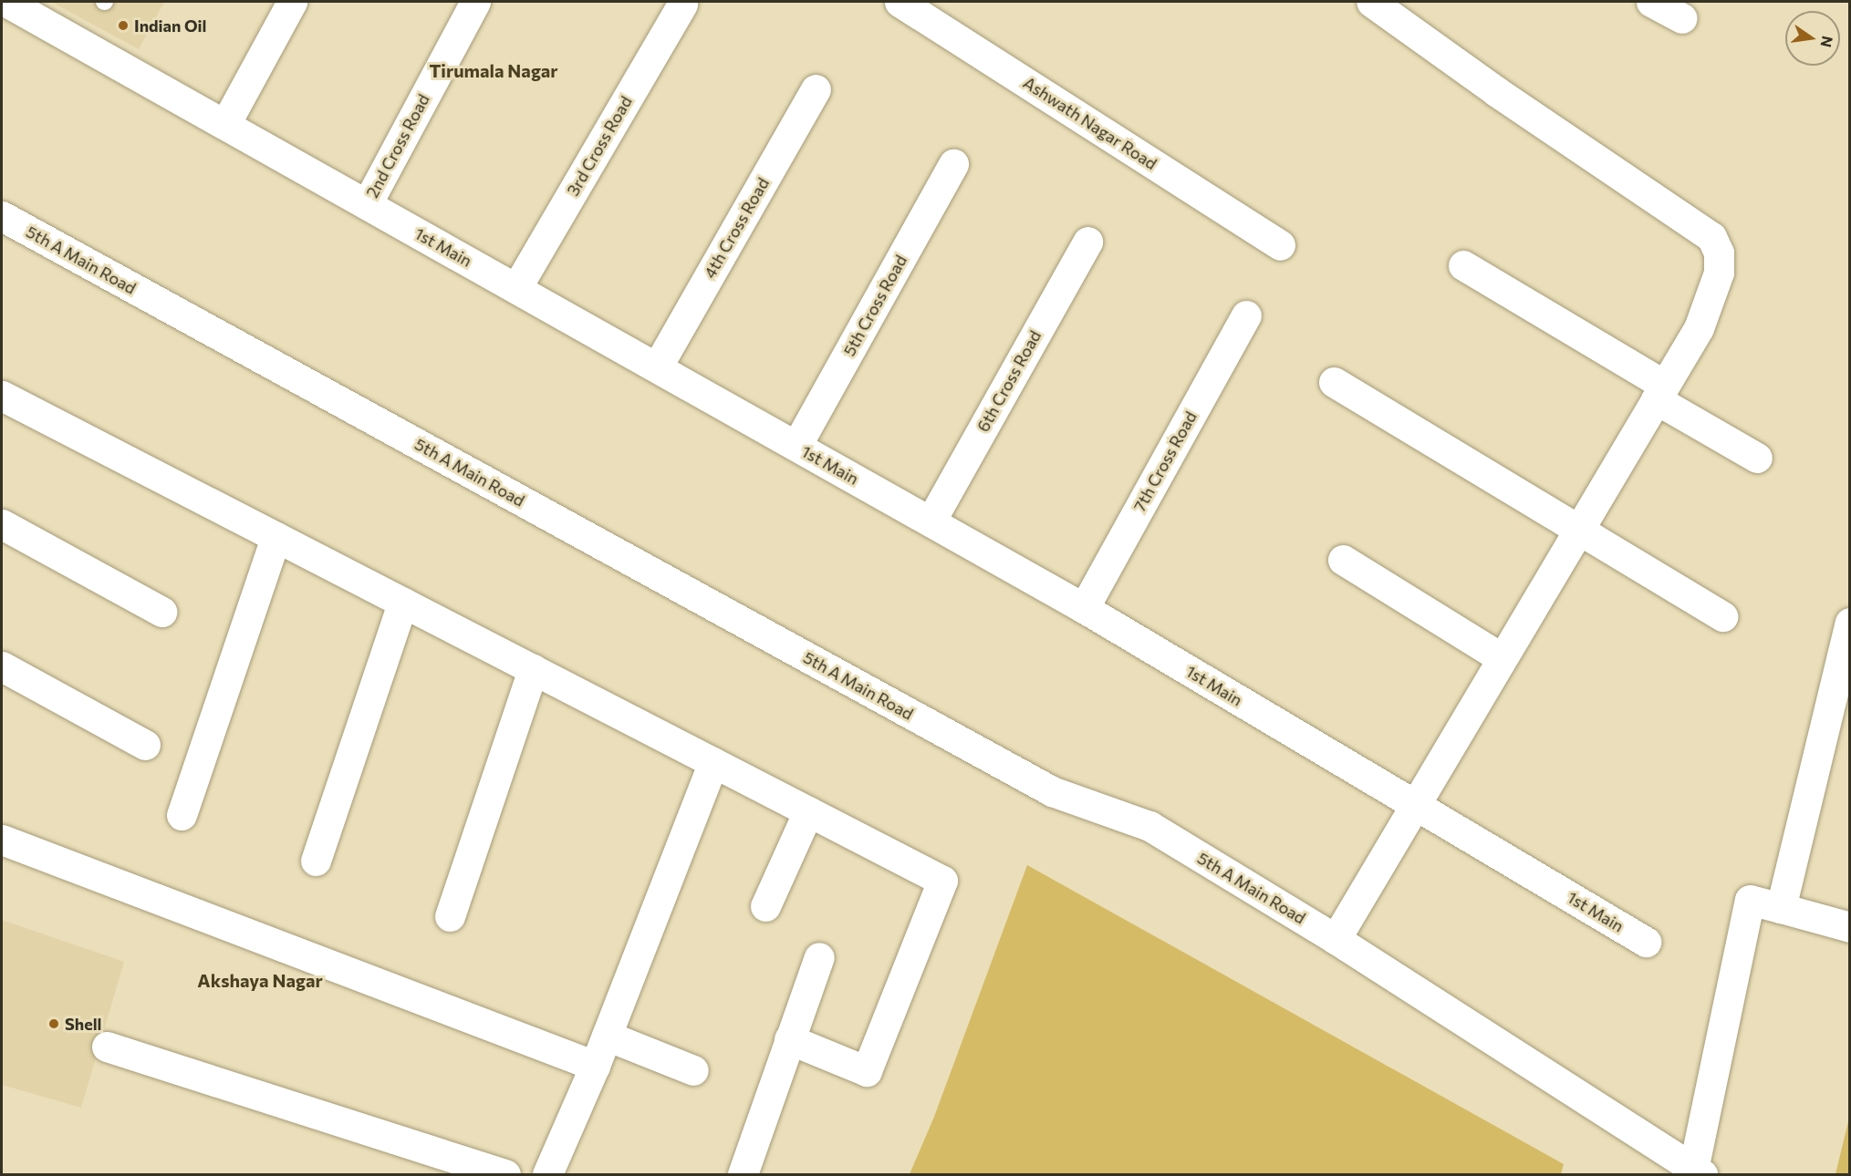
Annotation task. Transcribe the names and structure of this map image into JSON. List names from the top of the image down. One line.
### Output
{"streets":{"street":["Ashwath Nagar Road","2nd Cross Road","3rd Cross Road","4th Cross Road","1st Main","5th A Main Road","5th Cross Road","6th Cross Road","7th Cross Road"]},"crossings":[["2nd Cross Road","1st Main"],["3rd Cross Road","1st Main"],["4th Cross Road","1st Main"],["1st Main","5th Cross Road"],["1st Main","6th Cross Road"],["1st Main","7th Cross Road"]],"districts":["Tirumala Nagar","Akshaya Nagar"],"places":["Indian Oil","Shell"],"north":"right"}
